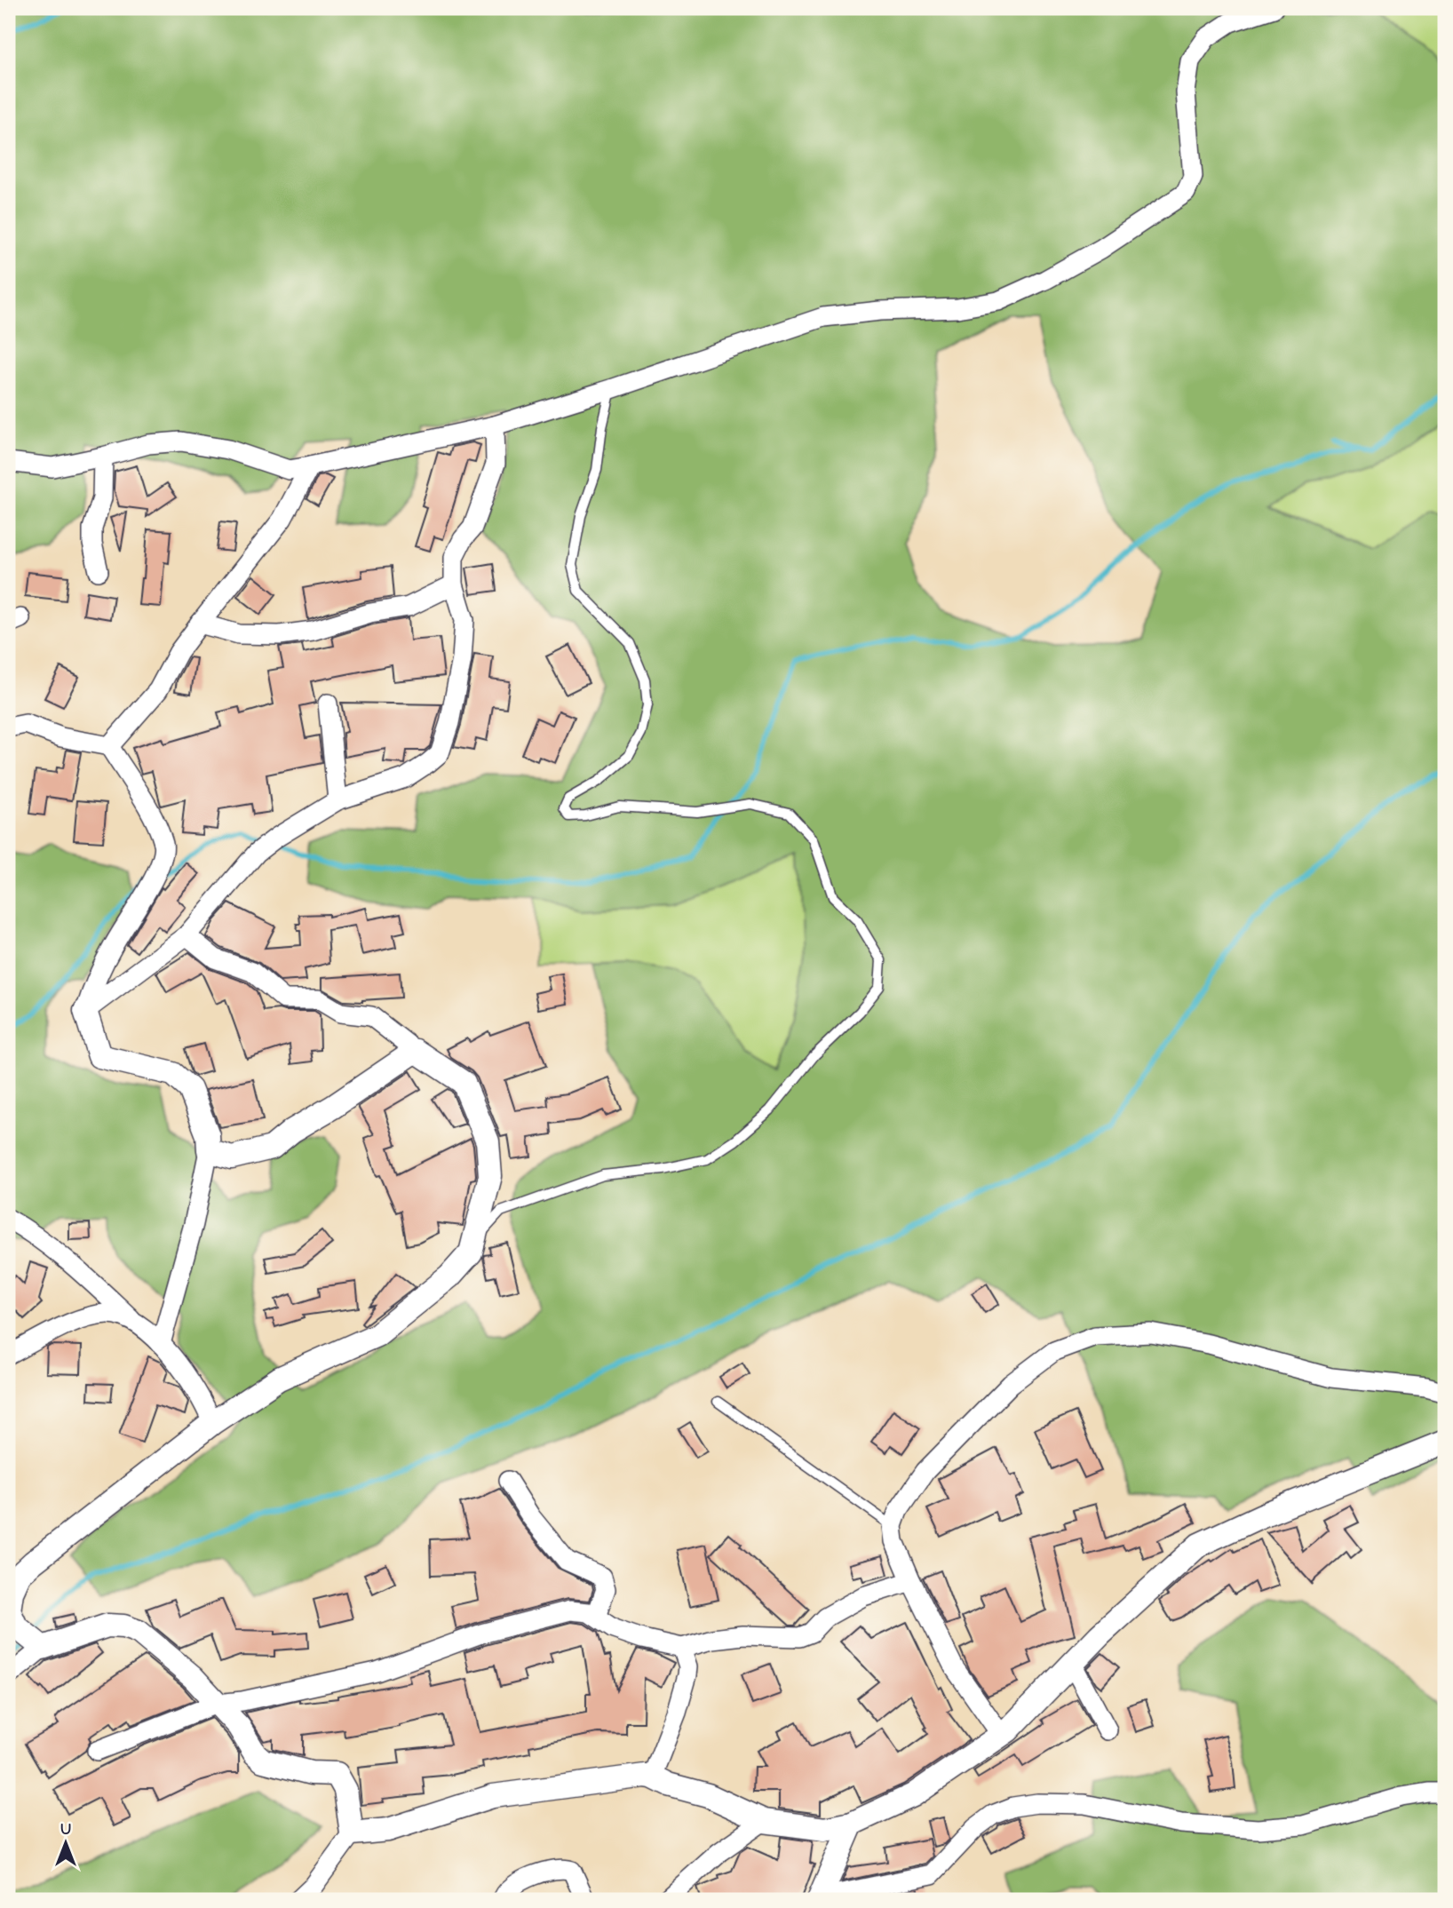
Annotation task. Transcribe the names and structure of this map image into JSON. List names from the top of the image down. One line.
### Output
{"north":"top"}
